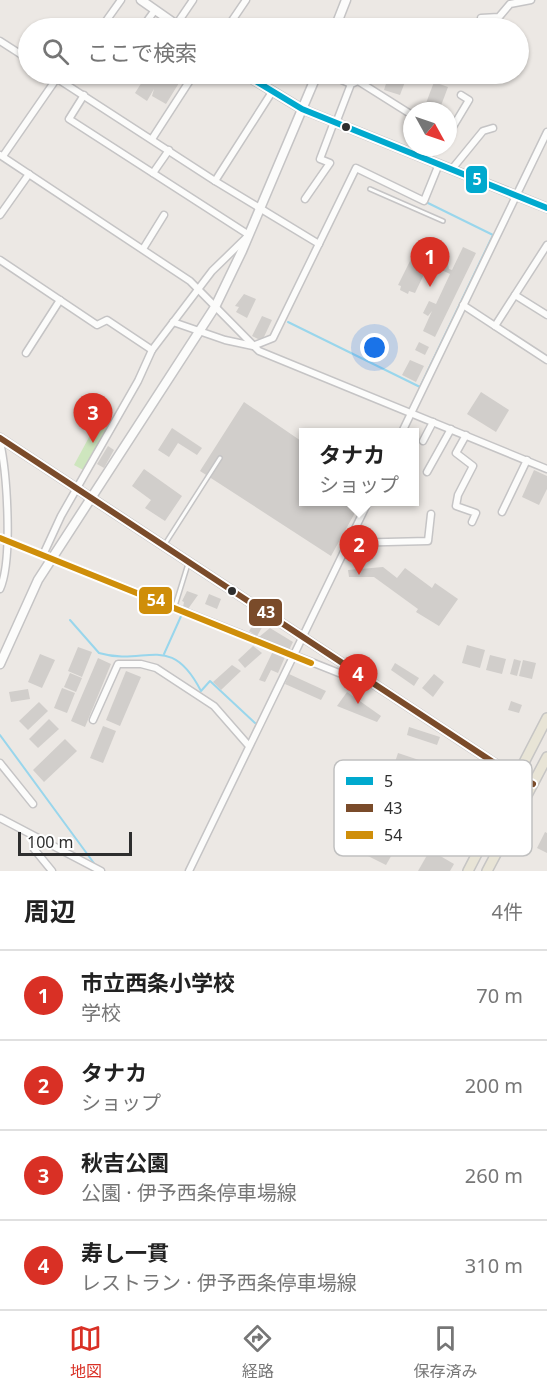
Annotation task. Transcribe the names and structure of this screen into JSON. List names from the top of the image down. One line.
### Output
{"lines":["transit line 5","transit line 43","transit line 54"],"legend":["5","43","54"],"scale_bar":"100 m","north":"bottom right","page":{"search":"ここで検索","pins":["1","3","2","4"],"popup":["タナカ","ショップ"],"scale":"100 m","heading":["周辺","4件"],"list":[{"mark":"1","name":"市立西条小学校","note":"学校","value":"70 m"},{"mark":"2","name":"タナカ","note":"ショップ","value":"200 m"},{"mark":"3","name":"秋吉公園","note":"公園 · 伊予西条停車場線","value":"260 m"},{"mark":"4","name":"寿し一貫","note":"レストラン · 伊予西条停車場線","value":"310 m"}],"nav":["地図","経路","保存済み"]}}
